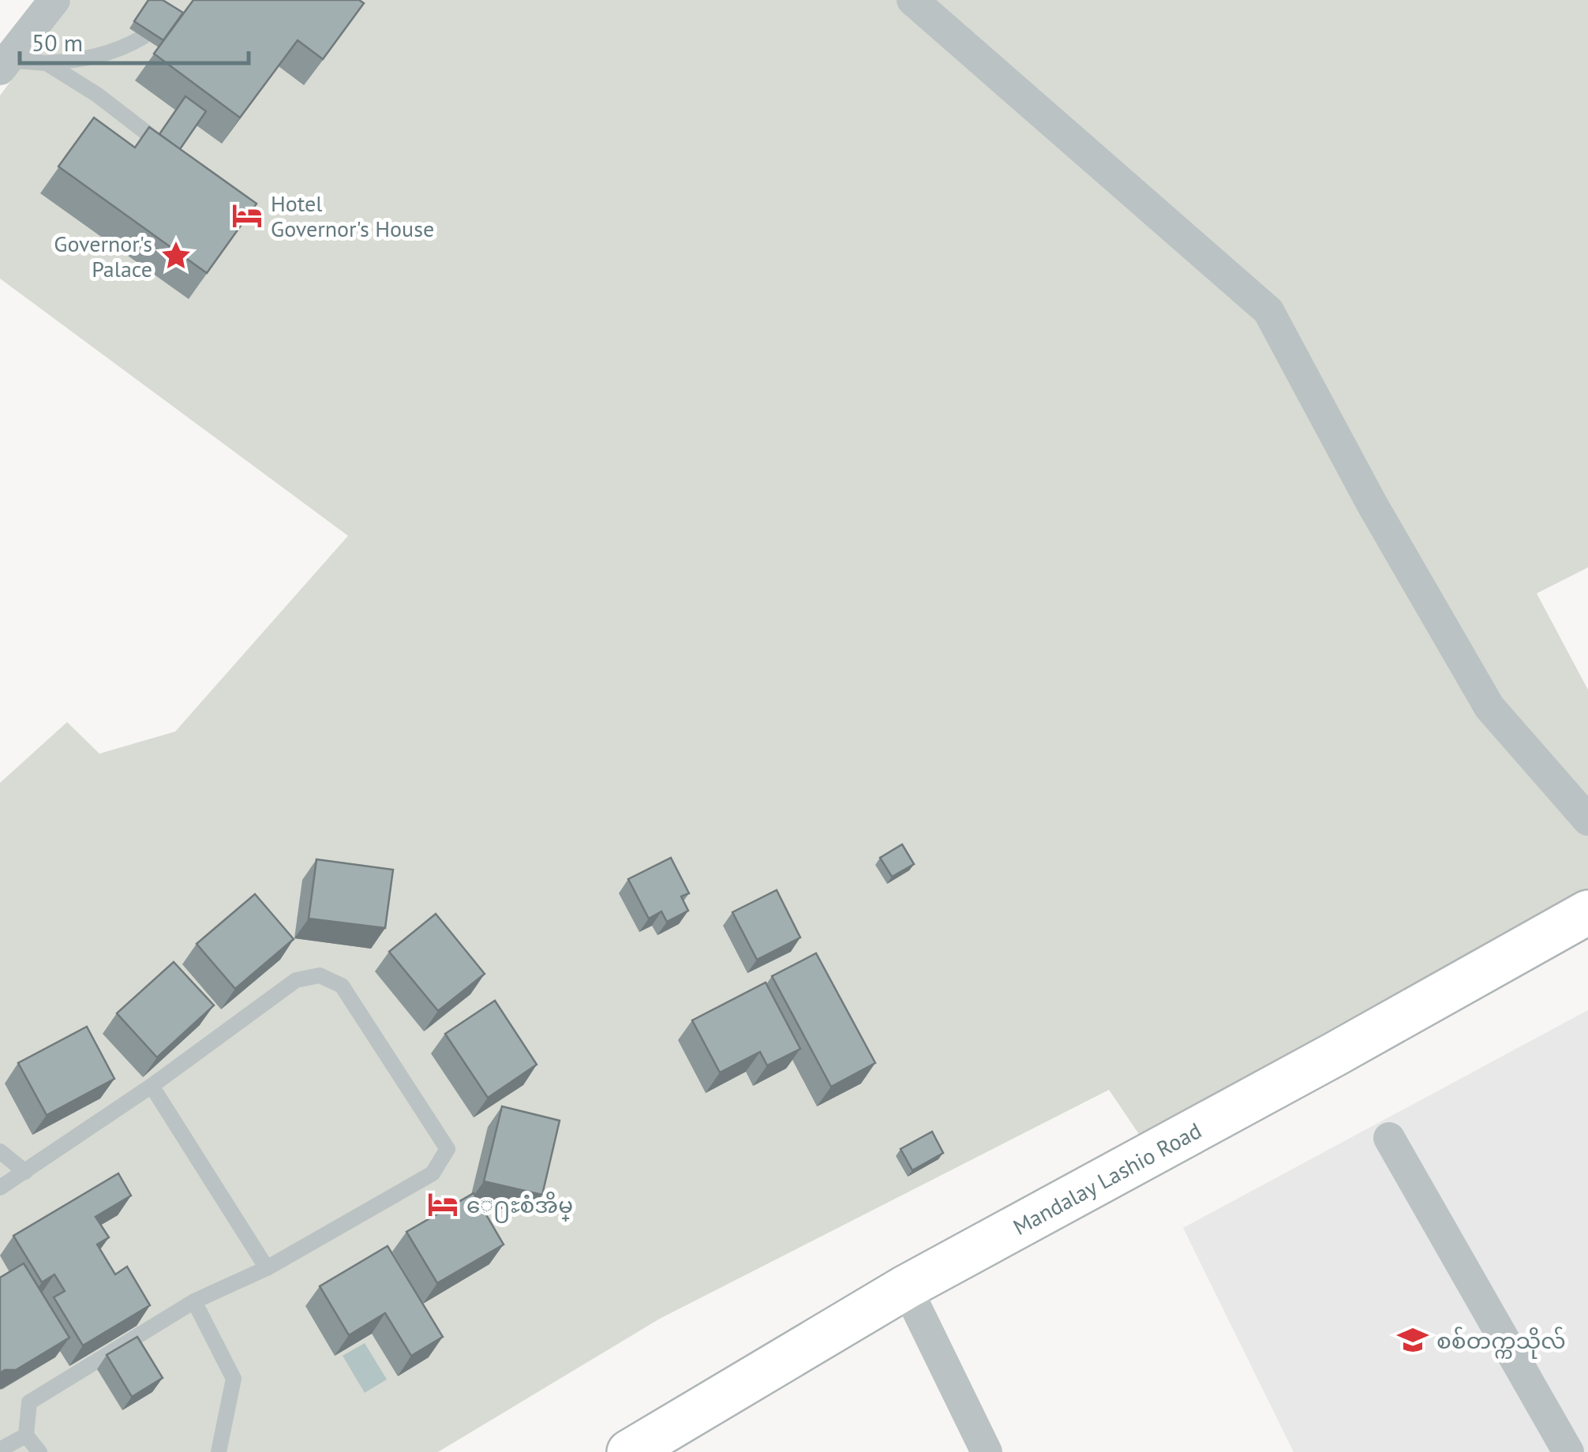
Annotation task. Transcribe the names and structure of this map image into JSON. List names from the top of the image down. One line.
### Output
{"streets":{"highway":["Mandalay Lashio Road"]},"places":{"hotel":["Hotel Governor's House","ေ႐ႊစံအိမ္"],"place":["Governor's Palace"],"school or university":["စစ်‌တက္ကသိုလ်"]},"scale_bar":"50 m"}
